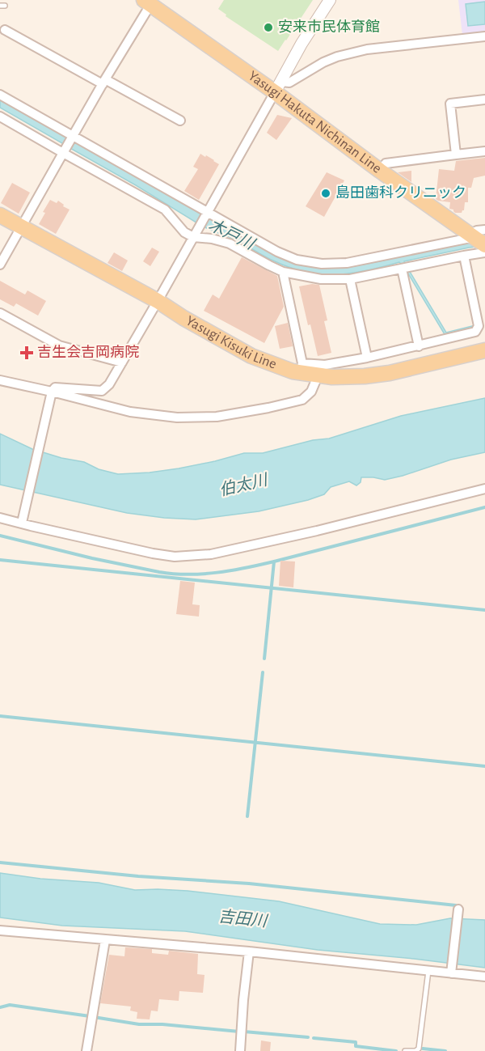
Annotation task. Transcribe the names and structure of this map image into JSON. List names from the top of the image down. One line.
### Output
{"streets":{"main road":["Yasugi Hakuta Nichinan Line","Yasugi Kisuki Line"]},"water":["木戸川","伯太川","吉田川"],"places":{"other":["安来市民体育館","島田歯科クリニック"],"health":["吉生会吉岡病院"]}}
